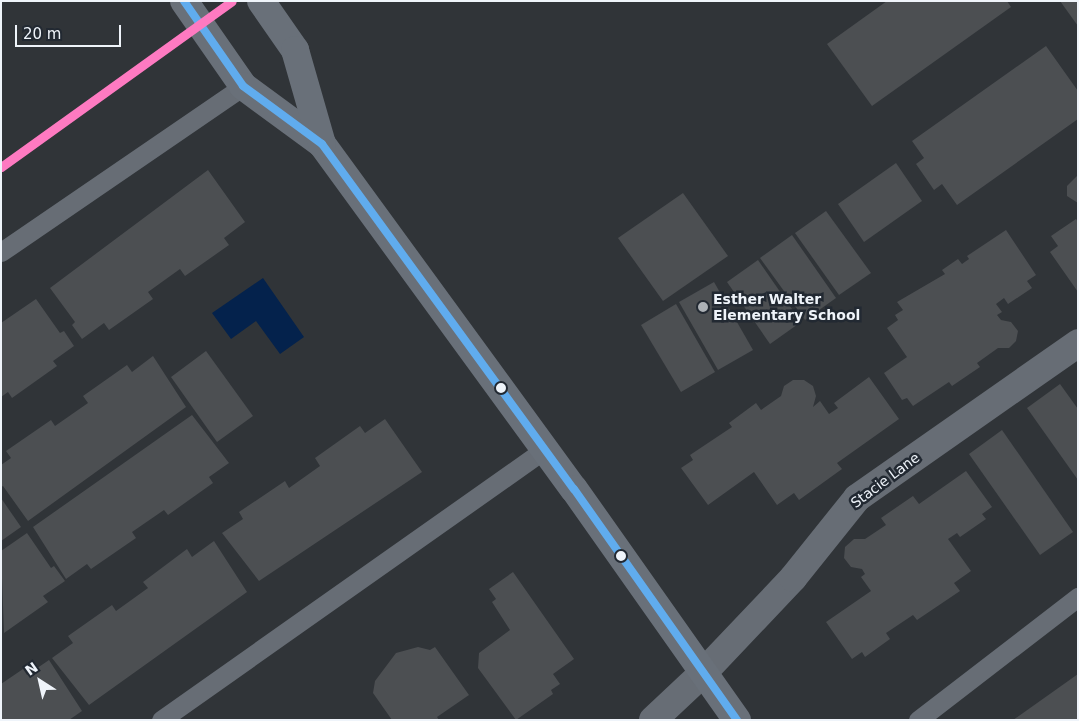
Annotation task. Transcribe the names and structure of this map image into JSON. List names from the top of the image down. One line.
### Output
{"streets":{"street":["Stacie Lane"]},"places":["Esther Walter Elementary School"],"scale_bar":"20 m","north":"top left"}
